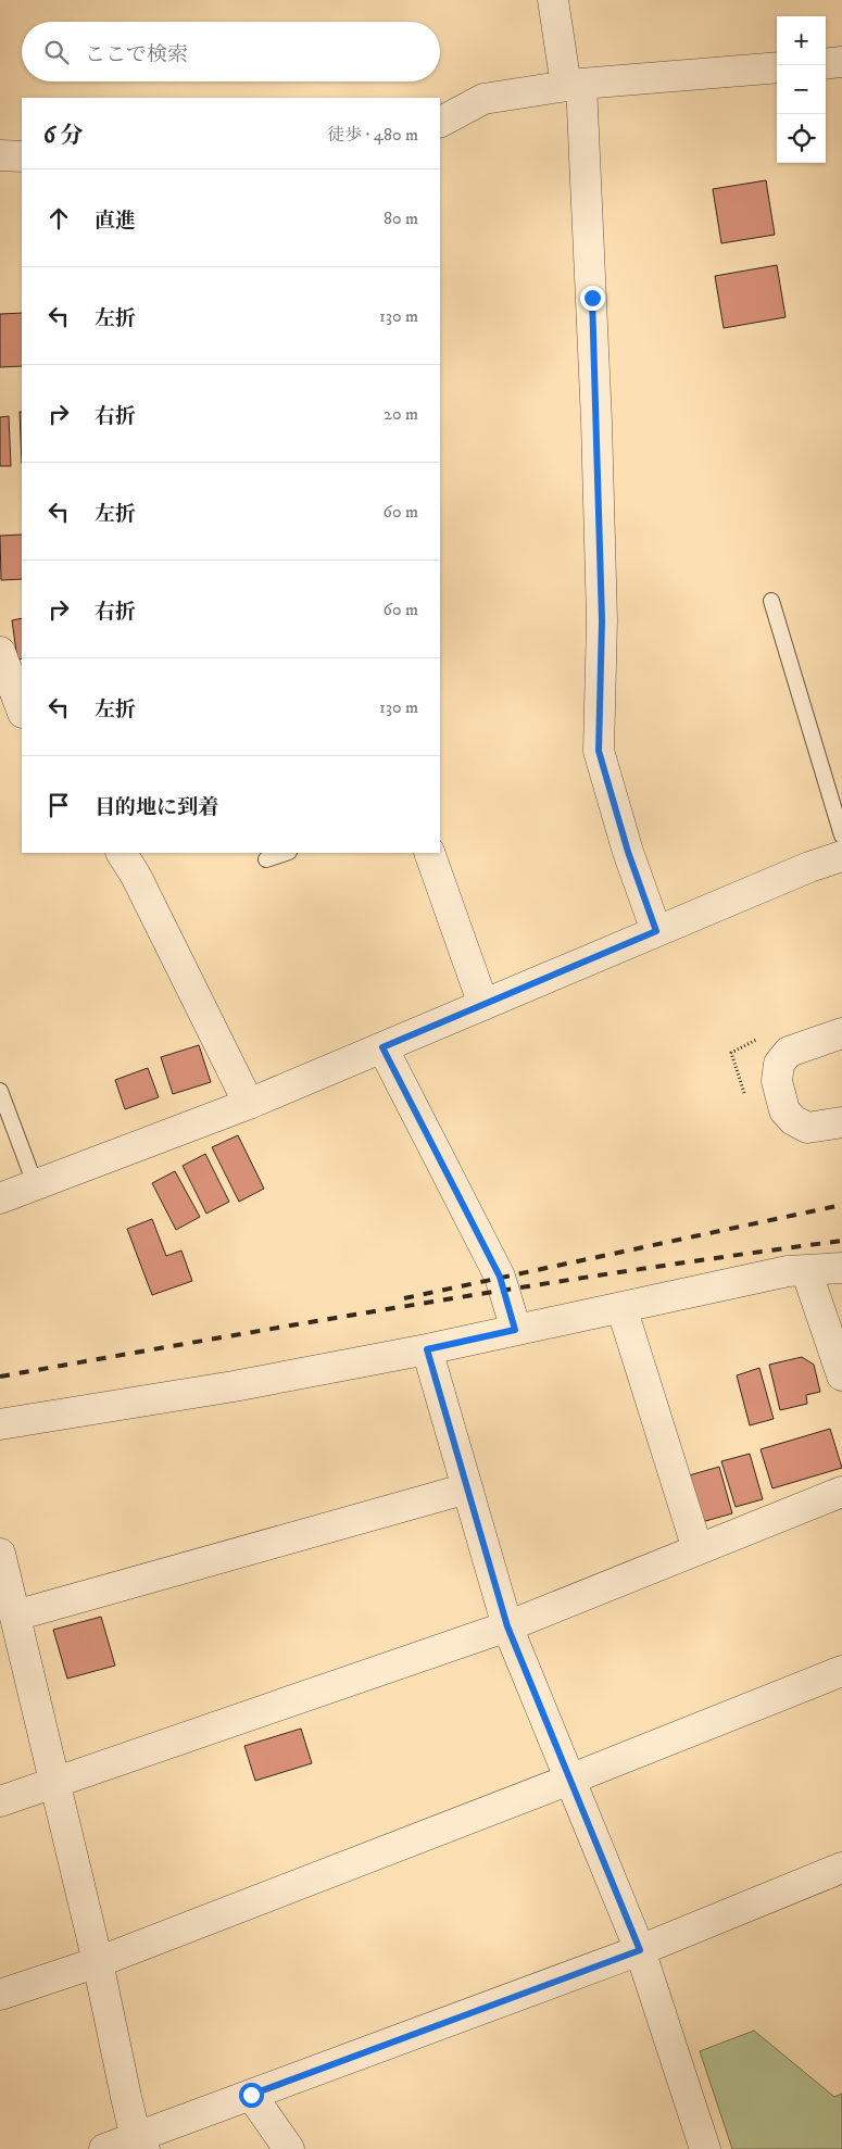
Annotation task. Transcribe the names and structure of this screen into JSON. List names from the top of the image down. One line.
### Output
{"page":{"map_buttons":["+","−"],"search":"ここで検索","heading":["6 分","徒歩 · 480 m"],"list":[["直進","80 m"],["左折","130 m"],["右折","20 m"],["左折","60 m"],["右折","60 m"],["左折","130 m"],"目的地に到着"]}}
